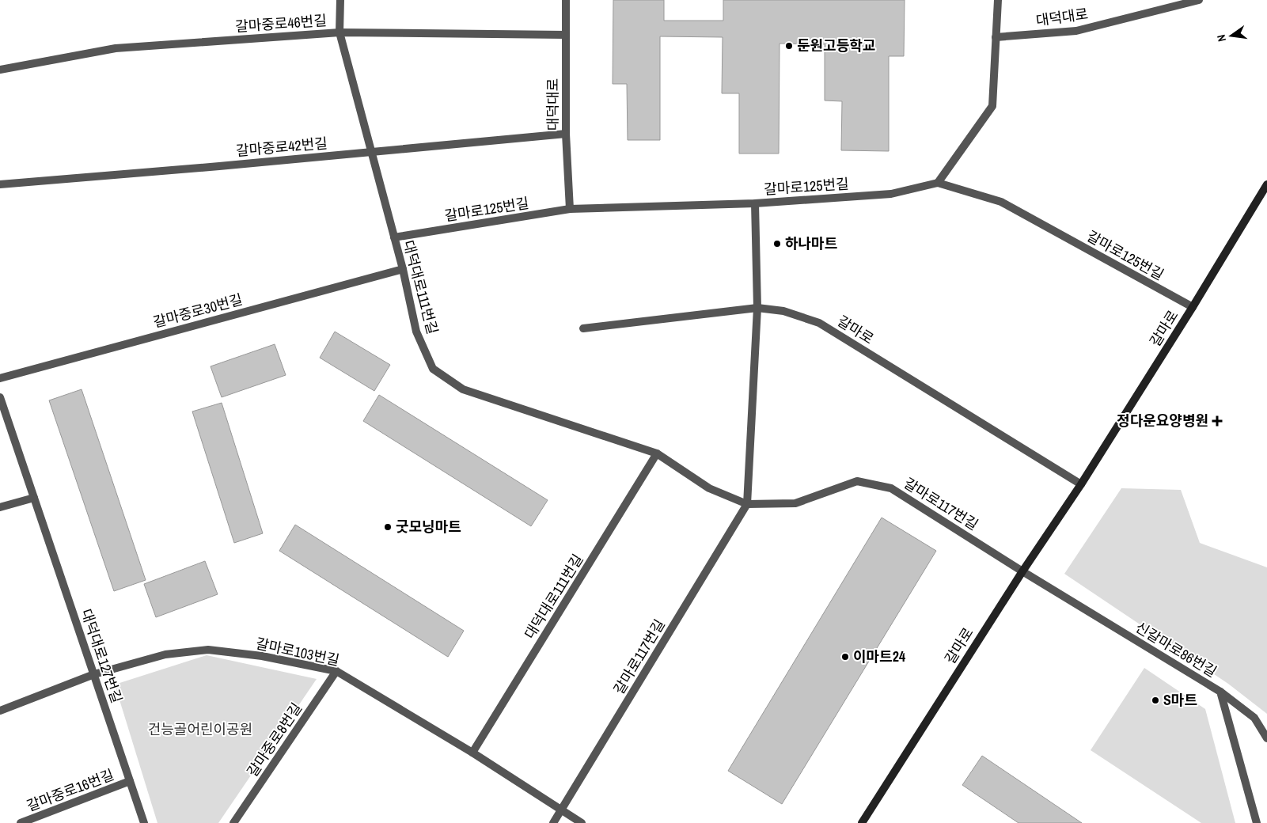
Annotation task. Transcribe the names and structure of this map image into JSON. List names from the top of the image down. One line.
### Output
{"streets":{"main road":["갈마로"],"street":["대덕대로","갈마중로46번길","갈마중로42번길","갈마로125번길","대덕대로111번길","갈마중로30번길","갈마로117번길","신갈마로86번길","갈마로103번길","대덕대로127번길","갈마중로8번길","갈마중로16번길"]},"crossings":[["대덕대로","갈마중로46번길"],["대덕대로","갈마중로42번길"],["대덕대로","갈마로125번길"],["갈마중로46번길","대덕대로111번길"],["갈마중로42번길","대덕대로111번길"],["갈마로125번길","대덕대로111번길"],["갈마로125번길","갈마로"],["갈마로125번길","갈마로117번길"],["대덕대로111번길","갈마중로30번길"],["대덕대로111번길","갈마로117번길"],["대덕대로111번길","갈마로103번길"],["갈마로","갈마로117번길"],["갈마로","신갈마로86번길"],["갈마로117번길","신갈마로86번길"],["갈마로117번길","갈마로103번길"],["갈마로103번길","대덕대로127번길"],["갈마로103번길","갈마중로8번길"],["대덕대로127번길","갈마중로16번길"]],"parks":["건능골어린이공원"],"places":{"other":["둔원고등학교","하나마트","굿모닝마트","이마트24","S마트"],"health":["정다운요양병원"]},"north":"left"}
